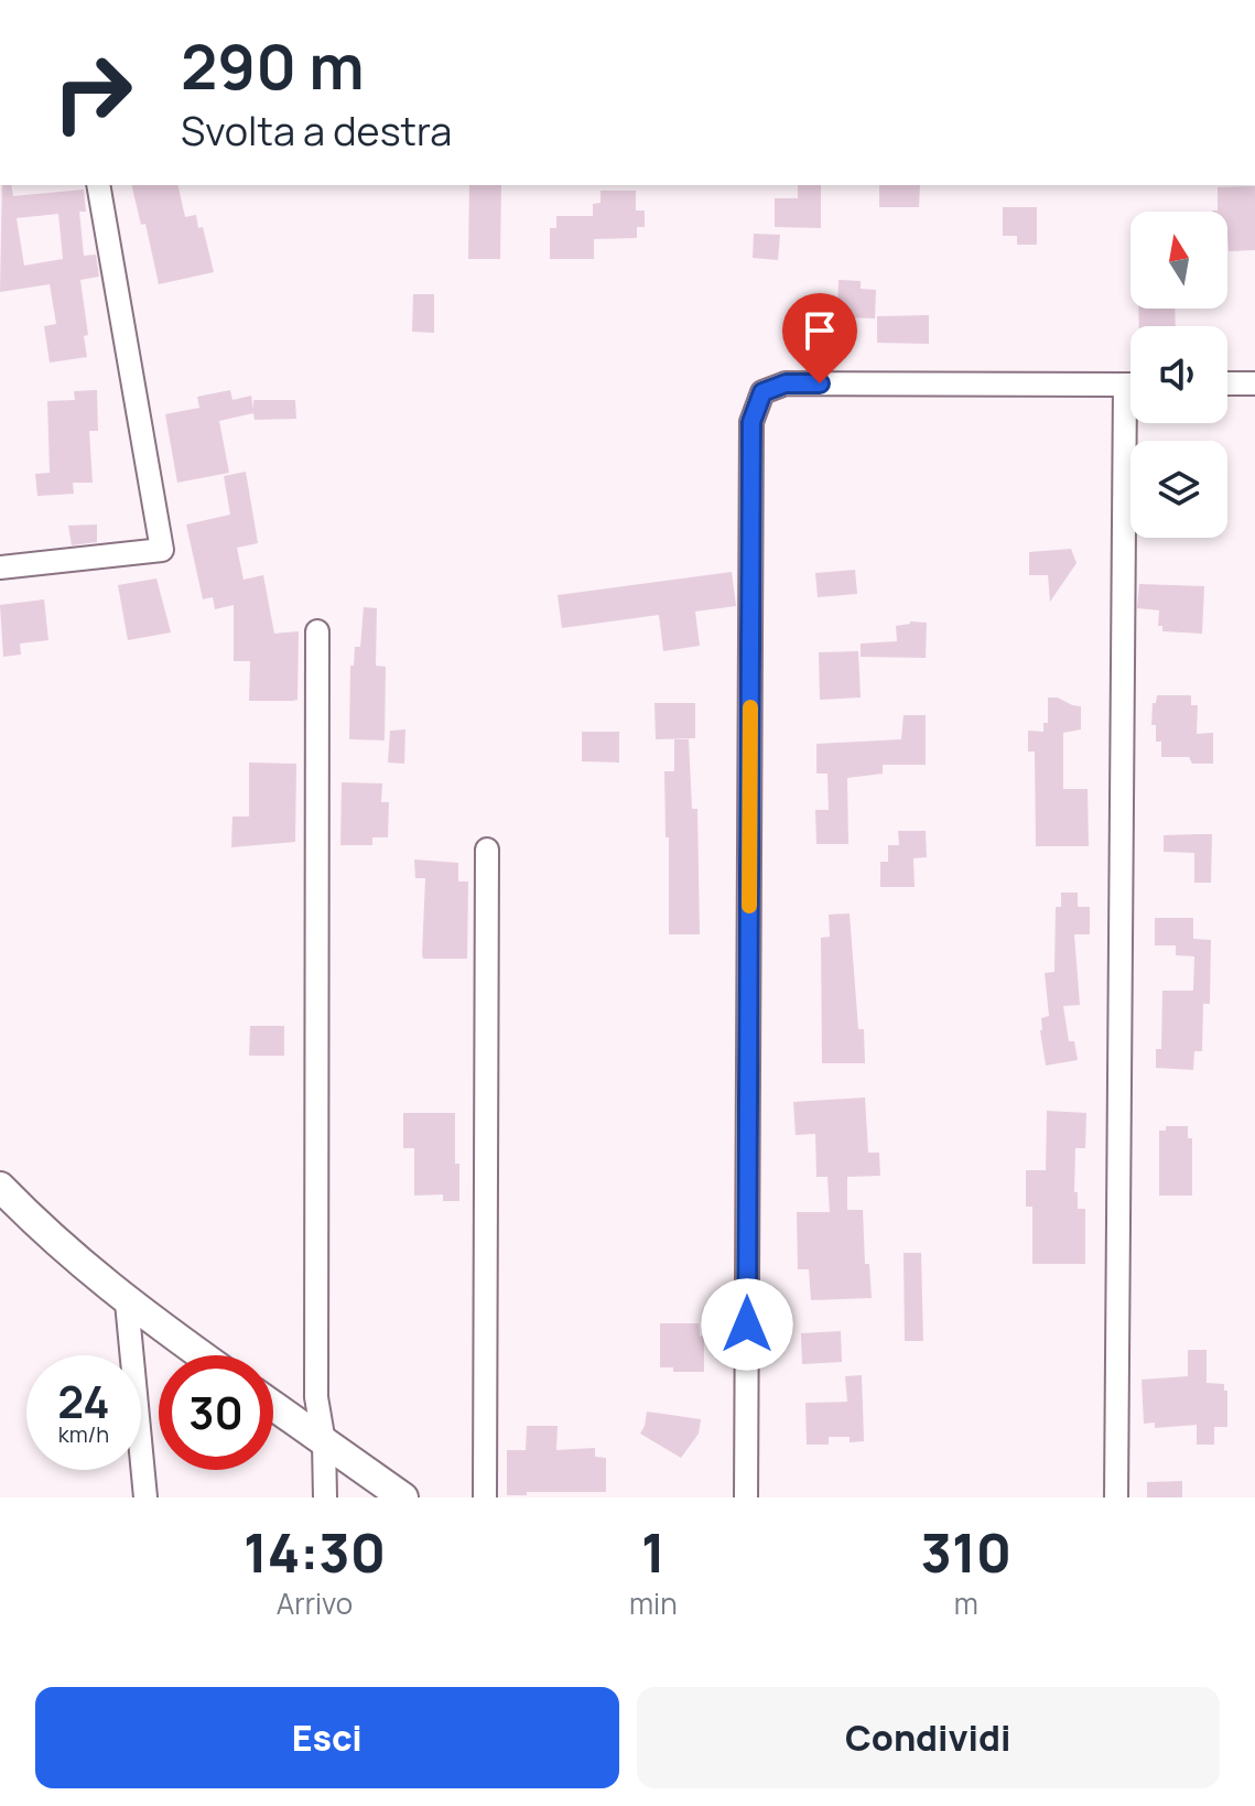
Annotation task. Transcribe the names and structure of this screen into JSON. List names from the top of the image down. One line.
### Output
{"north":"top","page":{"turn":["290 m","Svolta a destra"],"speed":"24 km/h","limit":"30","eta":["14:30","Arrivo","1","min","310","m"],"buttons":["Esci","Condividi"]}}
